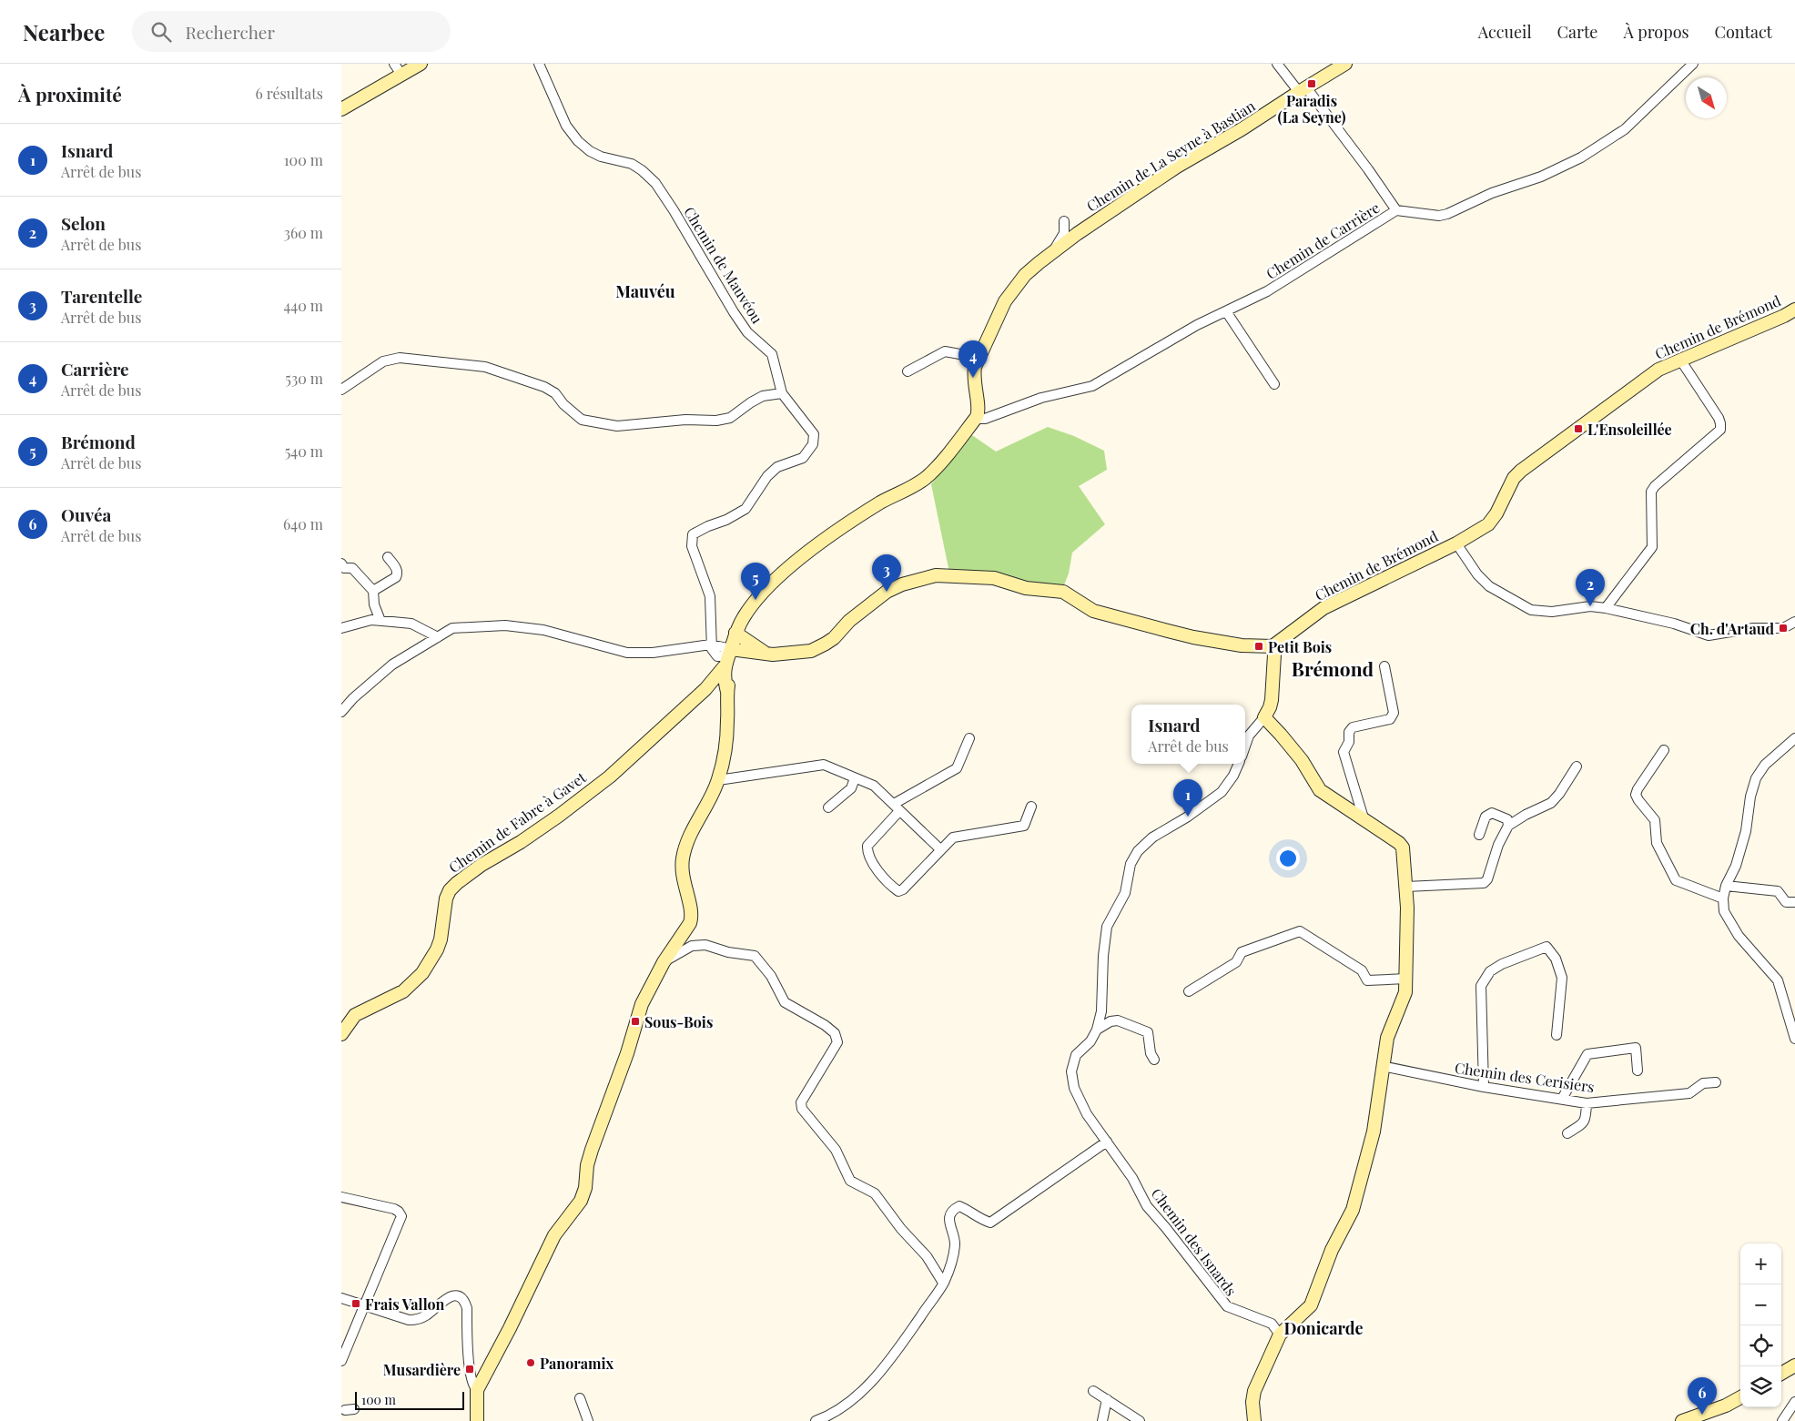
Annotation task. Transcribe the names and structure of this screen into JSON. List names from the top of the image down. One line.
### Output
{"streets":{"street":["Chemin de La Seyne à Bastian","Chemin de Carrière","Chemin de Mauvéou","Chemin de Brémond","Chemin de Fabre à Gavet","Chemin des Cerisiers","Chemin des Isnards"]},"crossings":[["Chemin de La Seyne à Bastian","Chemin de Carrière"]],"districts":["Mauvéu","Brémond","Donicarde"],"places":{"transit":["Paradis (La Seyne)","L'Ensoleillée","Ch. d'Artaud","Petit Bois","Sous-Bois","Frais Vallon","Musardière"],"other":["Panoramix"]},"scale_bar":"100 m","north":"bottom right","page":{"header":"Nearbee","search":"Rechercher","nav":["Accueil","Carte","À propos","Contact"],"heading":["À proximité","6 résultats"],"list":[{"mark":"1","name":"Isnard","note":"Arrêt de bus","value":"100 m"},{"mark":"2","name":"Selon","note":"Arrêt de bus","value":"360 m"},{"mark":"3","name":"Tarentelle","note":"Arrêt de bus","value":"440 m"},{"mark":"4","name":"Carrière","note":"Arrêt de bus","value":"530 m"},{"mark":"5","name":"Brémond","note":"Arrêt de bus","value":"540 m"},{"mark":"6","name":"Ouvéa","note":"Arrêt de bus","value":"640 m"}],"pins":["4","3","5","2","1","6"],"popup":["Isnard","Arrêt de bus"],"map_buttons":["+","−"],"scale":"100 m"}}
